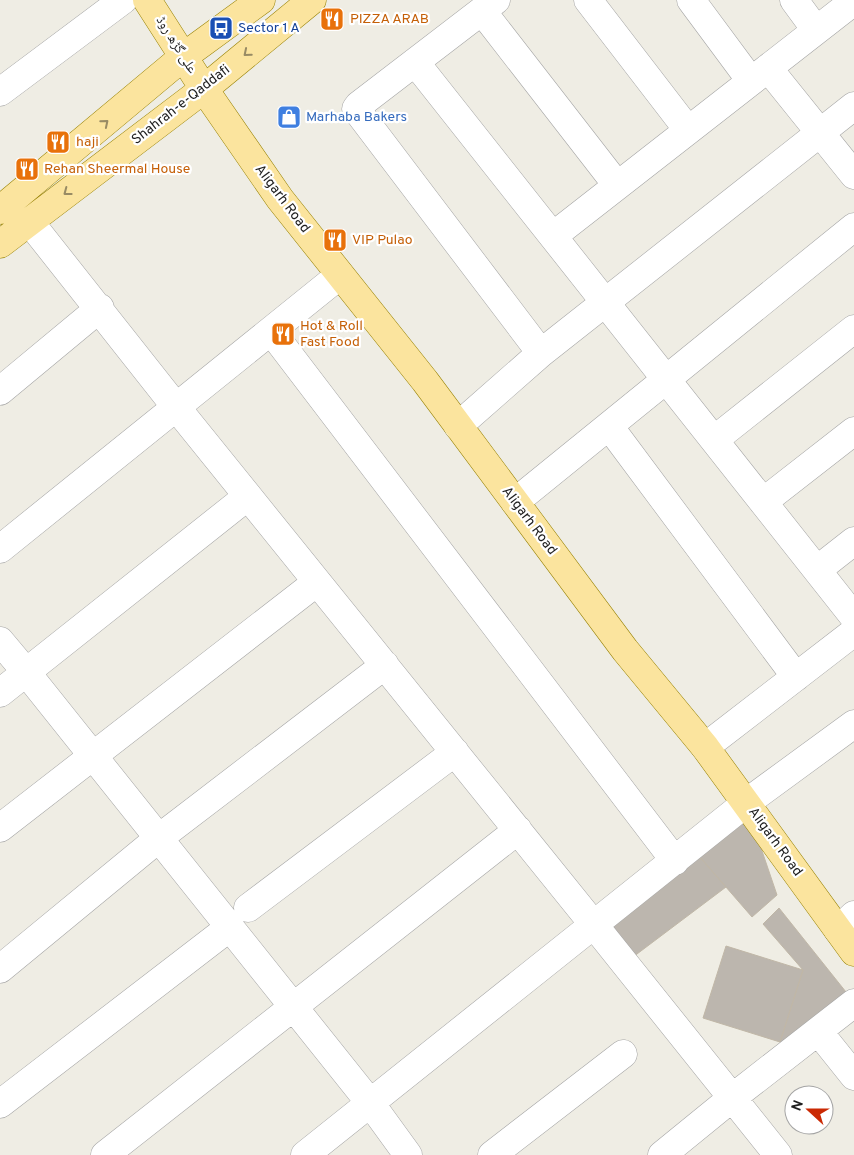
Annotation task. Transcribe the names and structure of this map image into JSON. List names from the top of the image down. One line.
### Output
{"streets":{"main road":["علی گڑھ روڈ","Shahrah-e-Qaddafi","Aligarh Road"]},"crossings":[["علی گڑھ روڈ","Shahrah-e-Qaddafi"],["علی گڑھ روڈ","Aligarh Road"],["Shahrah-e-Qaddafi","Aligarh Road"]],"places":{"restaurant":["PIZZA ARAB","haji","Rehan Sheermal House","VIP Pulao","Hot & Roll Fast Food"],"bus stop":["Sector 1 A"],"shop":["Marhaba Bakers"]},"north":"left"}
